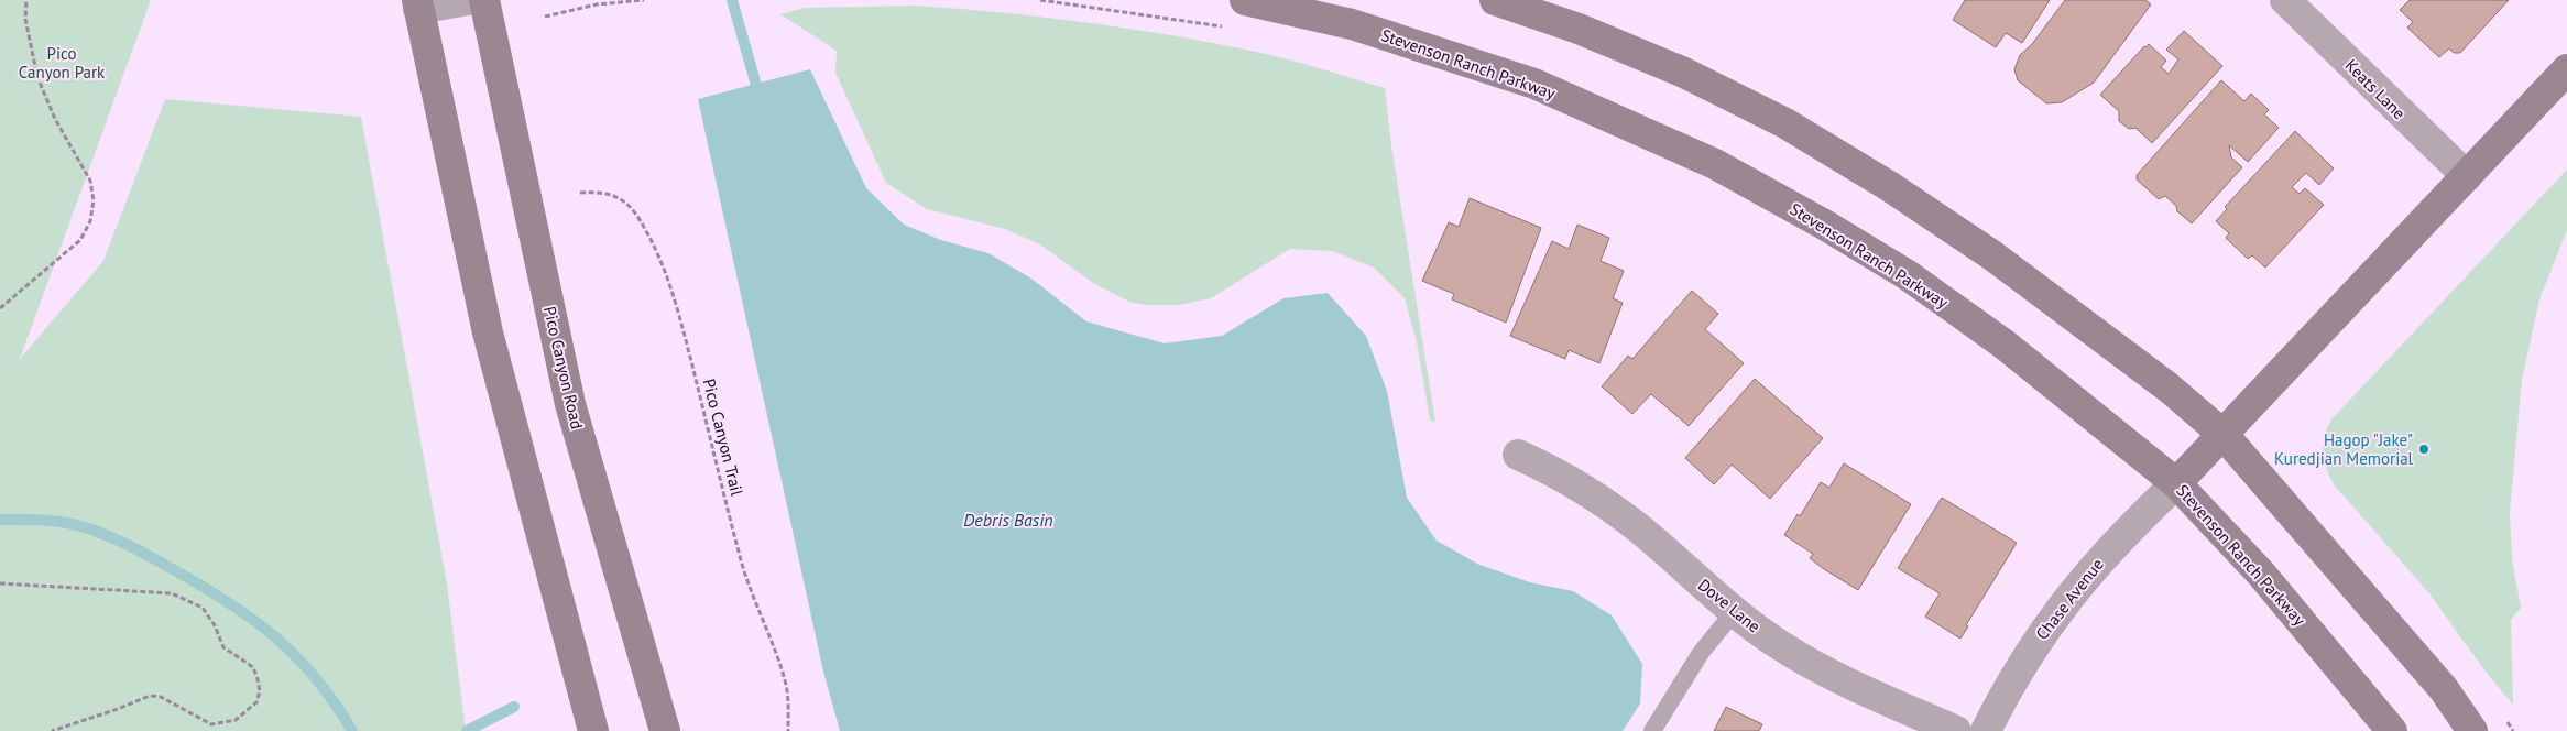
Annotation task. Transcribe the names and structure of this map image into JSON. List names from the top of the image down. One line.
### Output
{"streets":{"main road":["Stevenson Ranch Parkway","Pico Canyon Road"],"street":["Keats Lane","Chase Avenue","Dove Lane"],"path":["Pico Canyon Trail"]},"crossings":[["Stevenson Ranch Parkway","Chase Avenue"]],"water":["Debris Basin"],"parks":["Pico Canyon Park"],"places":["Hagop \"Jake\" Kuredjian Memorial"]}
